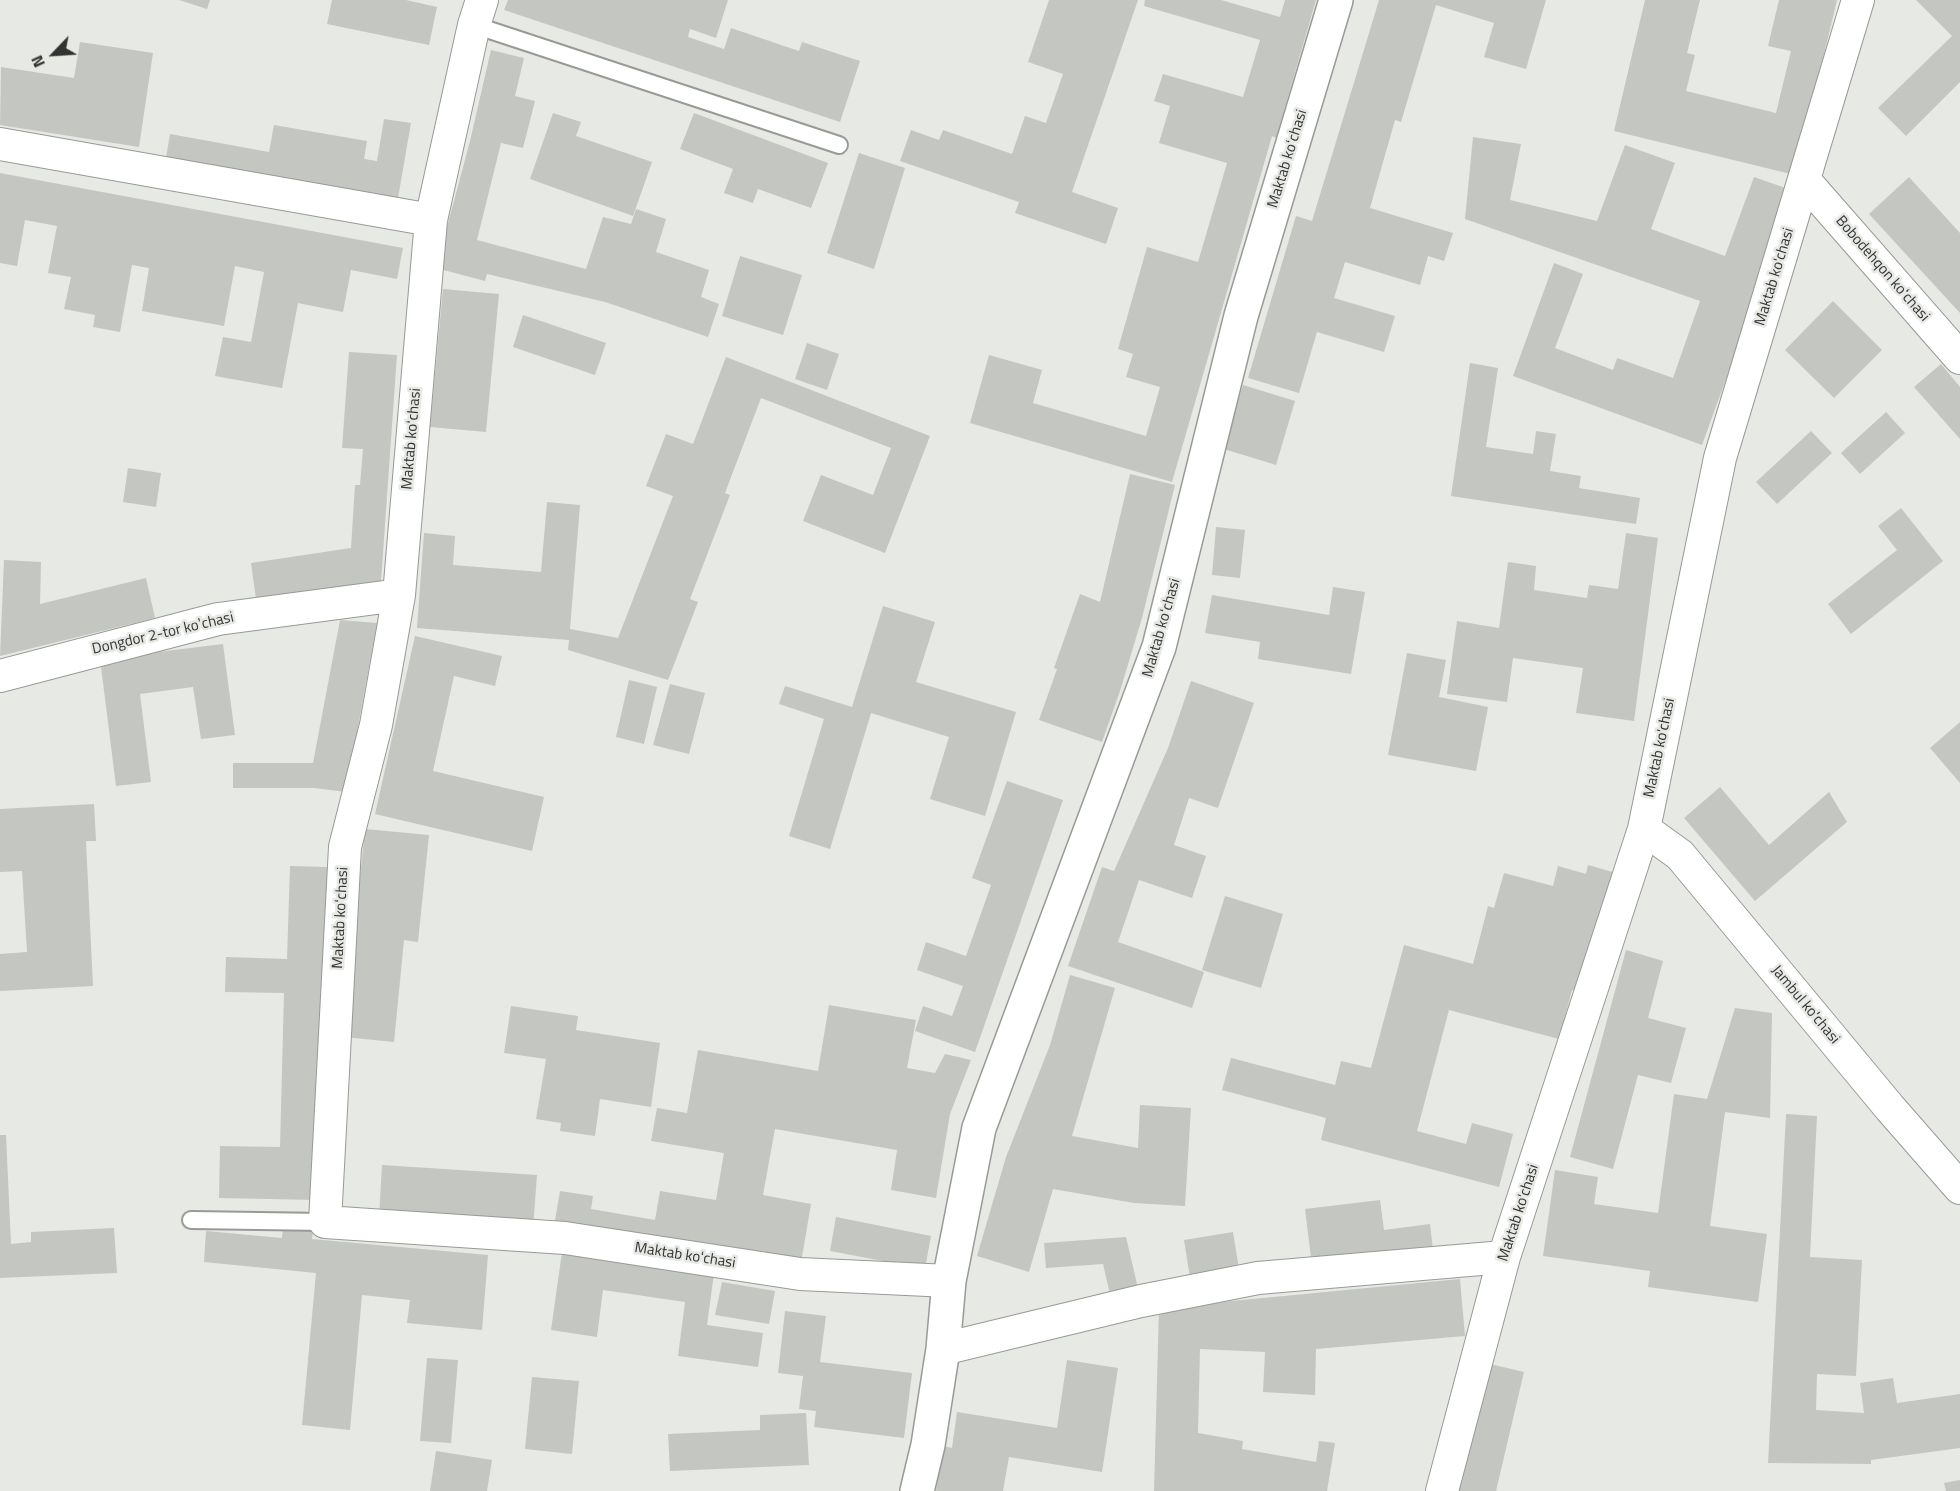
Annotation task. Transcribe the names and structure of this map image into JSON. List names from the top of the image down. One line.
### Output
{"streets":{"street":["Maktab koʻchasi","Bobodehqon koʻchasi","Maktab ko'chasi","Dongdor 2-tor koʼchasi","Jambul ko'chasi"]},"crossings":[["Maktab koʻchasi","Dongdor 2-tor koʼchasi"],["Bobodehqon koʻchasi","Maktab ko'chasi"],["Maktab ko'chasi","Jambul ko'chasi"]],"north":"bottom left"}
